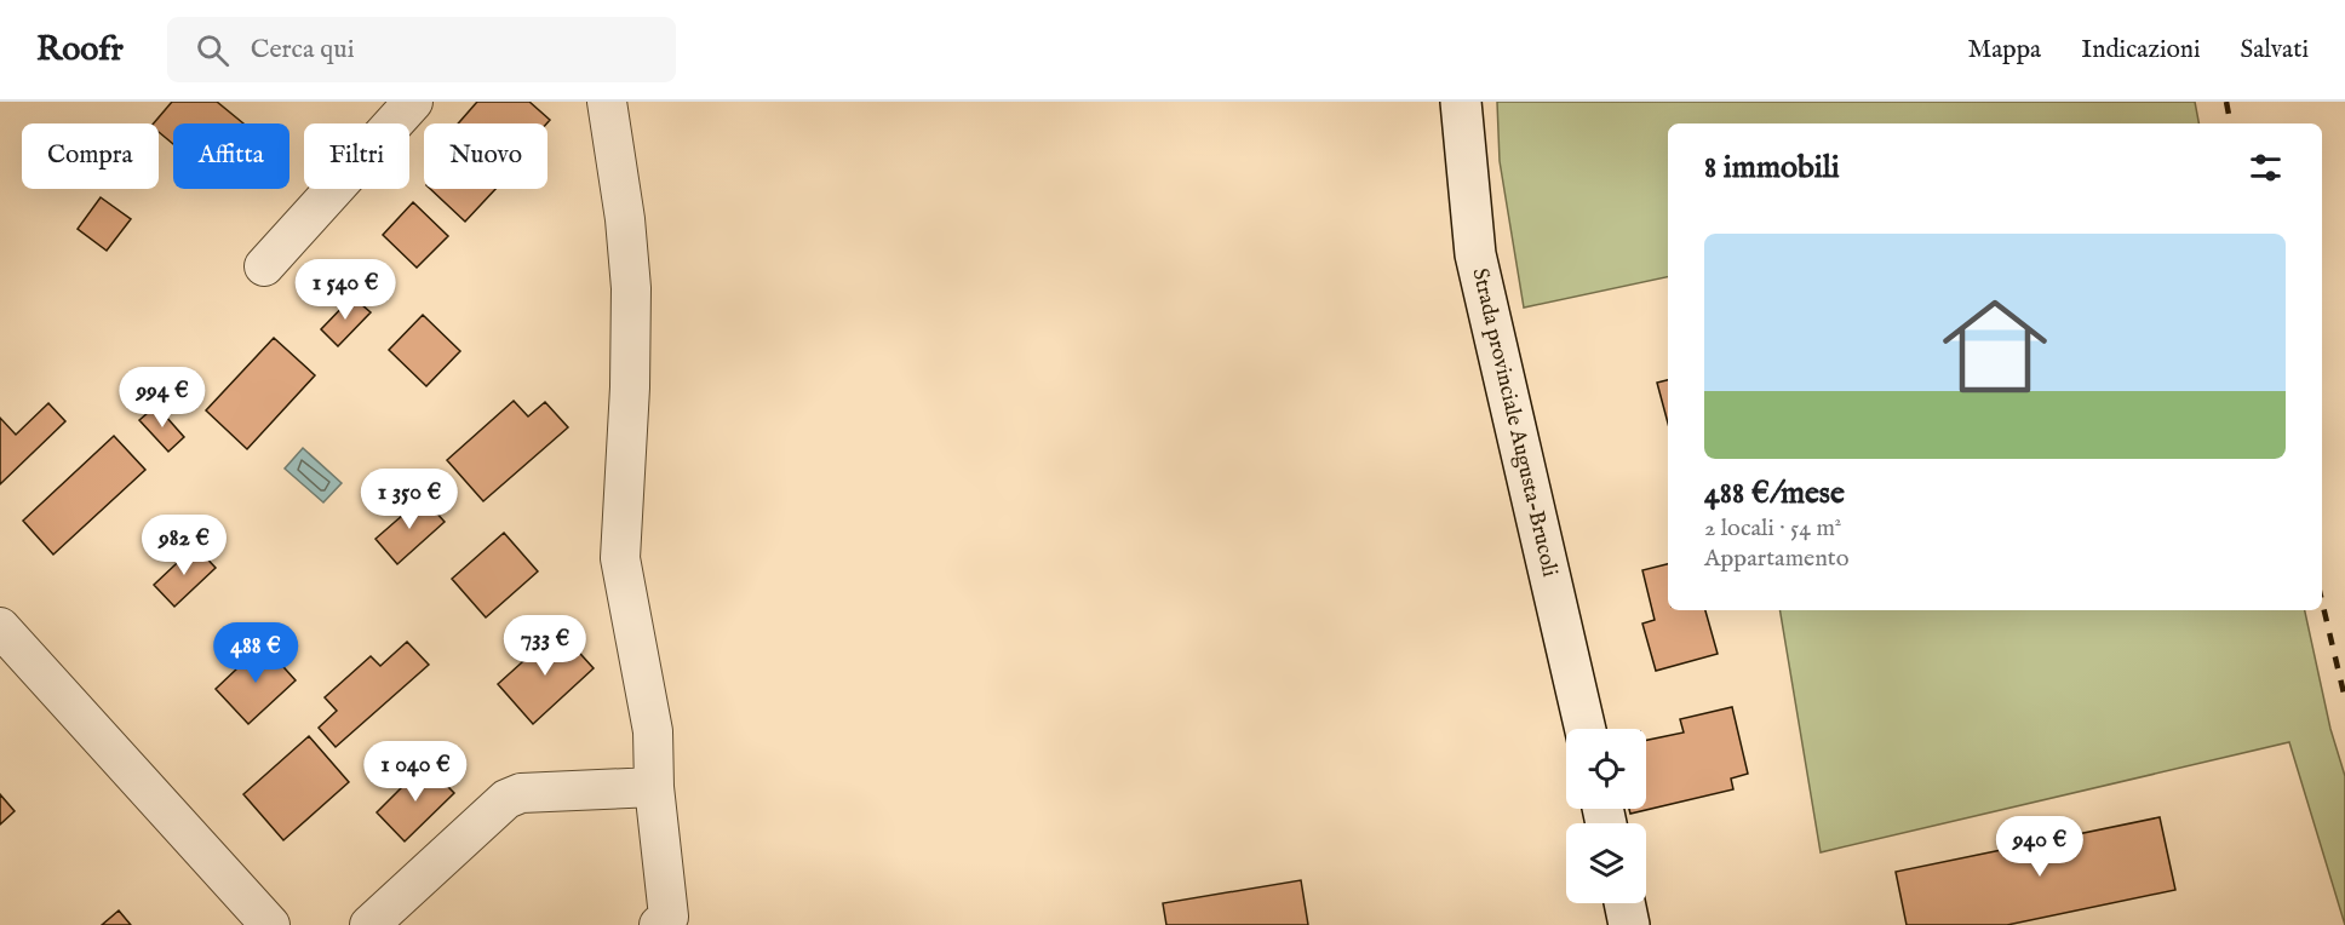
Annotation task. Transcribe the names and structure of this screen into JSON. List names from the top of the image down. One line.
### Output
{"streets":{"main road":["Strada provinciale Augusta-Brucoli"]},"page":{"header":"Roofr","search":"Cerca qui","nav":["Mappa","Indicazioni","Salvati"],"chip":["Compra","Affitta","Filtri","Nuovo"],"heading":"8 immobili","list":[{"name":"488 €/mese","note":"2 locali · 54 m² · Appartamento"}],"price":["1 540 €","994 €","1 350 €","982 €","733 €","488 €","1 040 €","940 €"]}}
